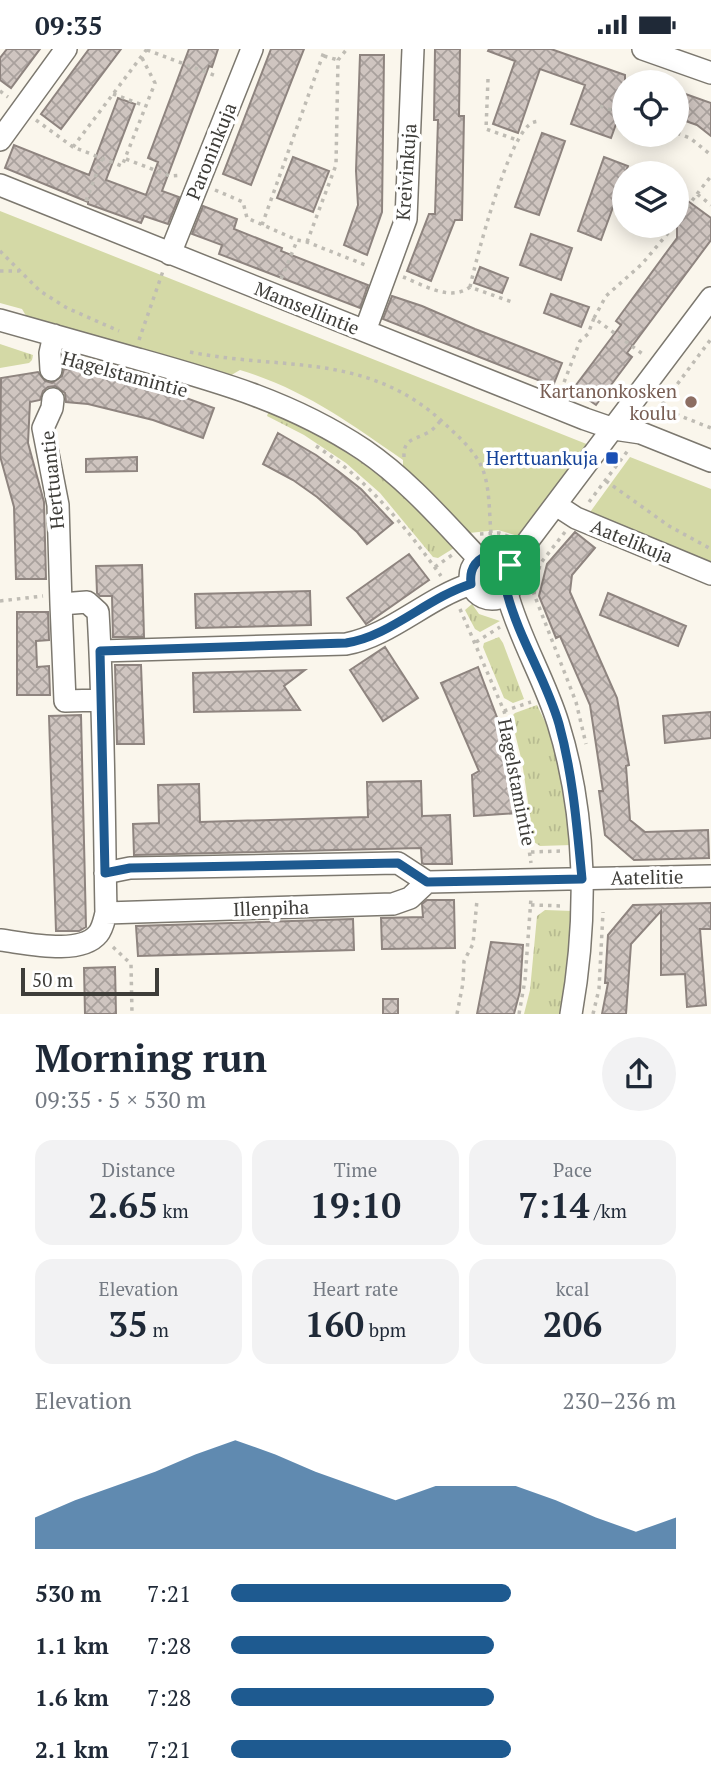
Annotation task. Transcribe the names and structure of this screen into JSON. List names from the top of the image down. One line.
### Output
{"streets":{"street":["Paroninkuja","Kreivinkuja","Mamsellintie","Hagelstamintie","Herttuantie","Aatelikuja","Aatelitie","Illenpiha"]},"crossings":[["Paroninkuja","Mamsellintie"],["Kreivinkuja","Mamsellintie"]],"places":{"other":["Kartanonkosken koulu"],"transit":["Herttuankuja"]},"scale_bar":"50 m","page":{"status":"09:35","scale":"50 m","heading":["Morning run","09:35 · 5 × 530 m"],"stats":[["Distance","2.65 km"],["Time","19:10"],["Pace","7:14 /km"],["Elevation","35 m"],["Heart rate","160 bpm"],["kcal","206"]],"chart":["Elevation","230–236 m"],"list":[{"name":"530 m","note":"7:21"},{"name":"1.1 km","note":"7:28"},{"name":"1.6 km","note":"7:28"},{"name":"2.1 km","note":"7:21"}]}}
